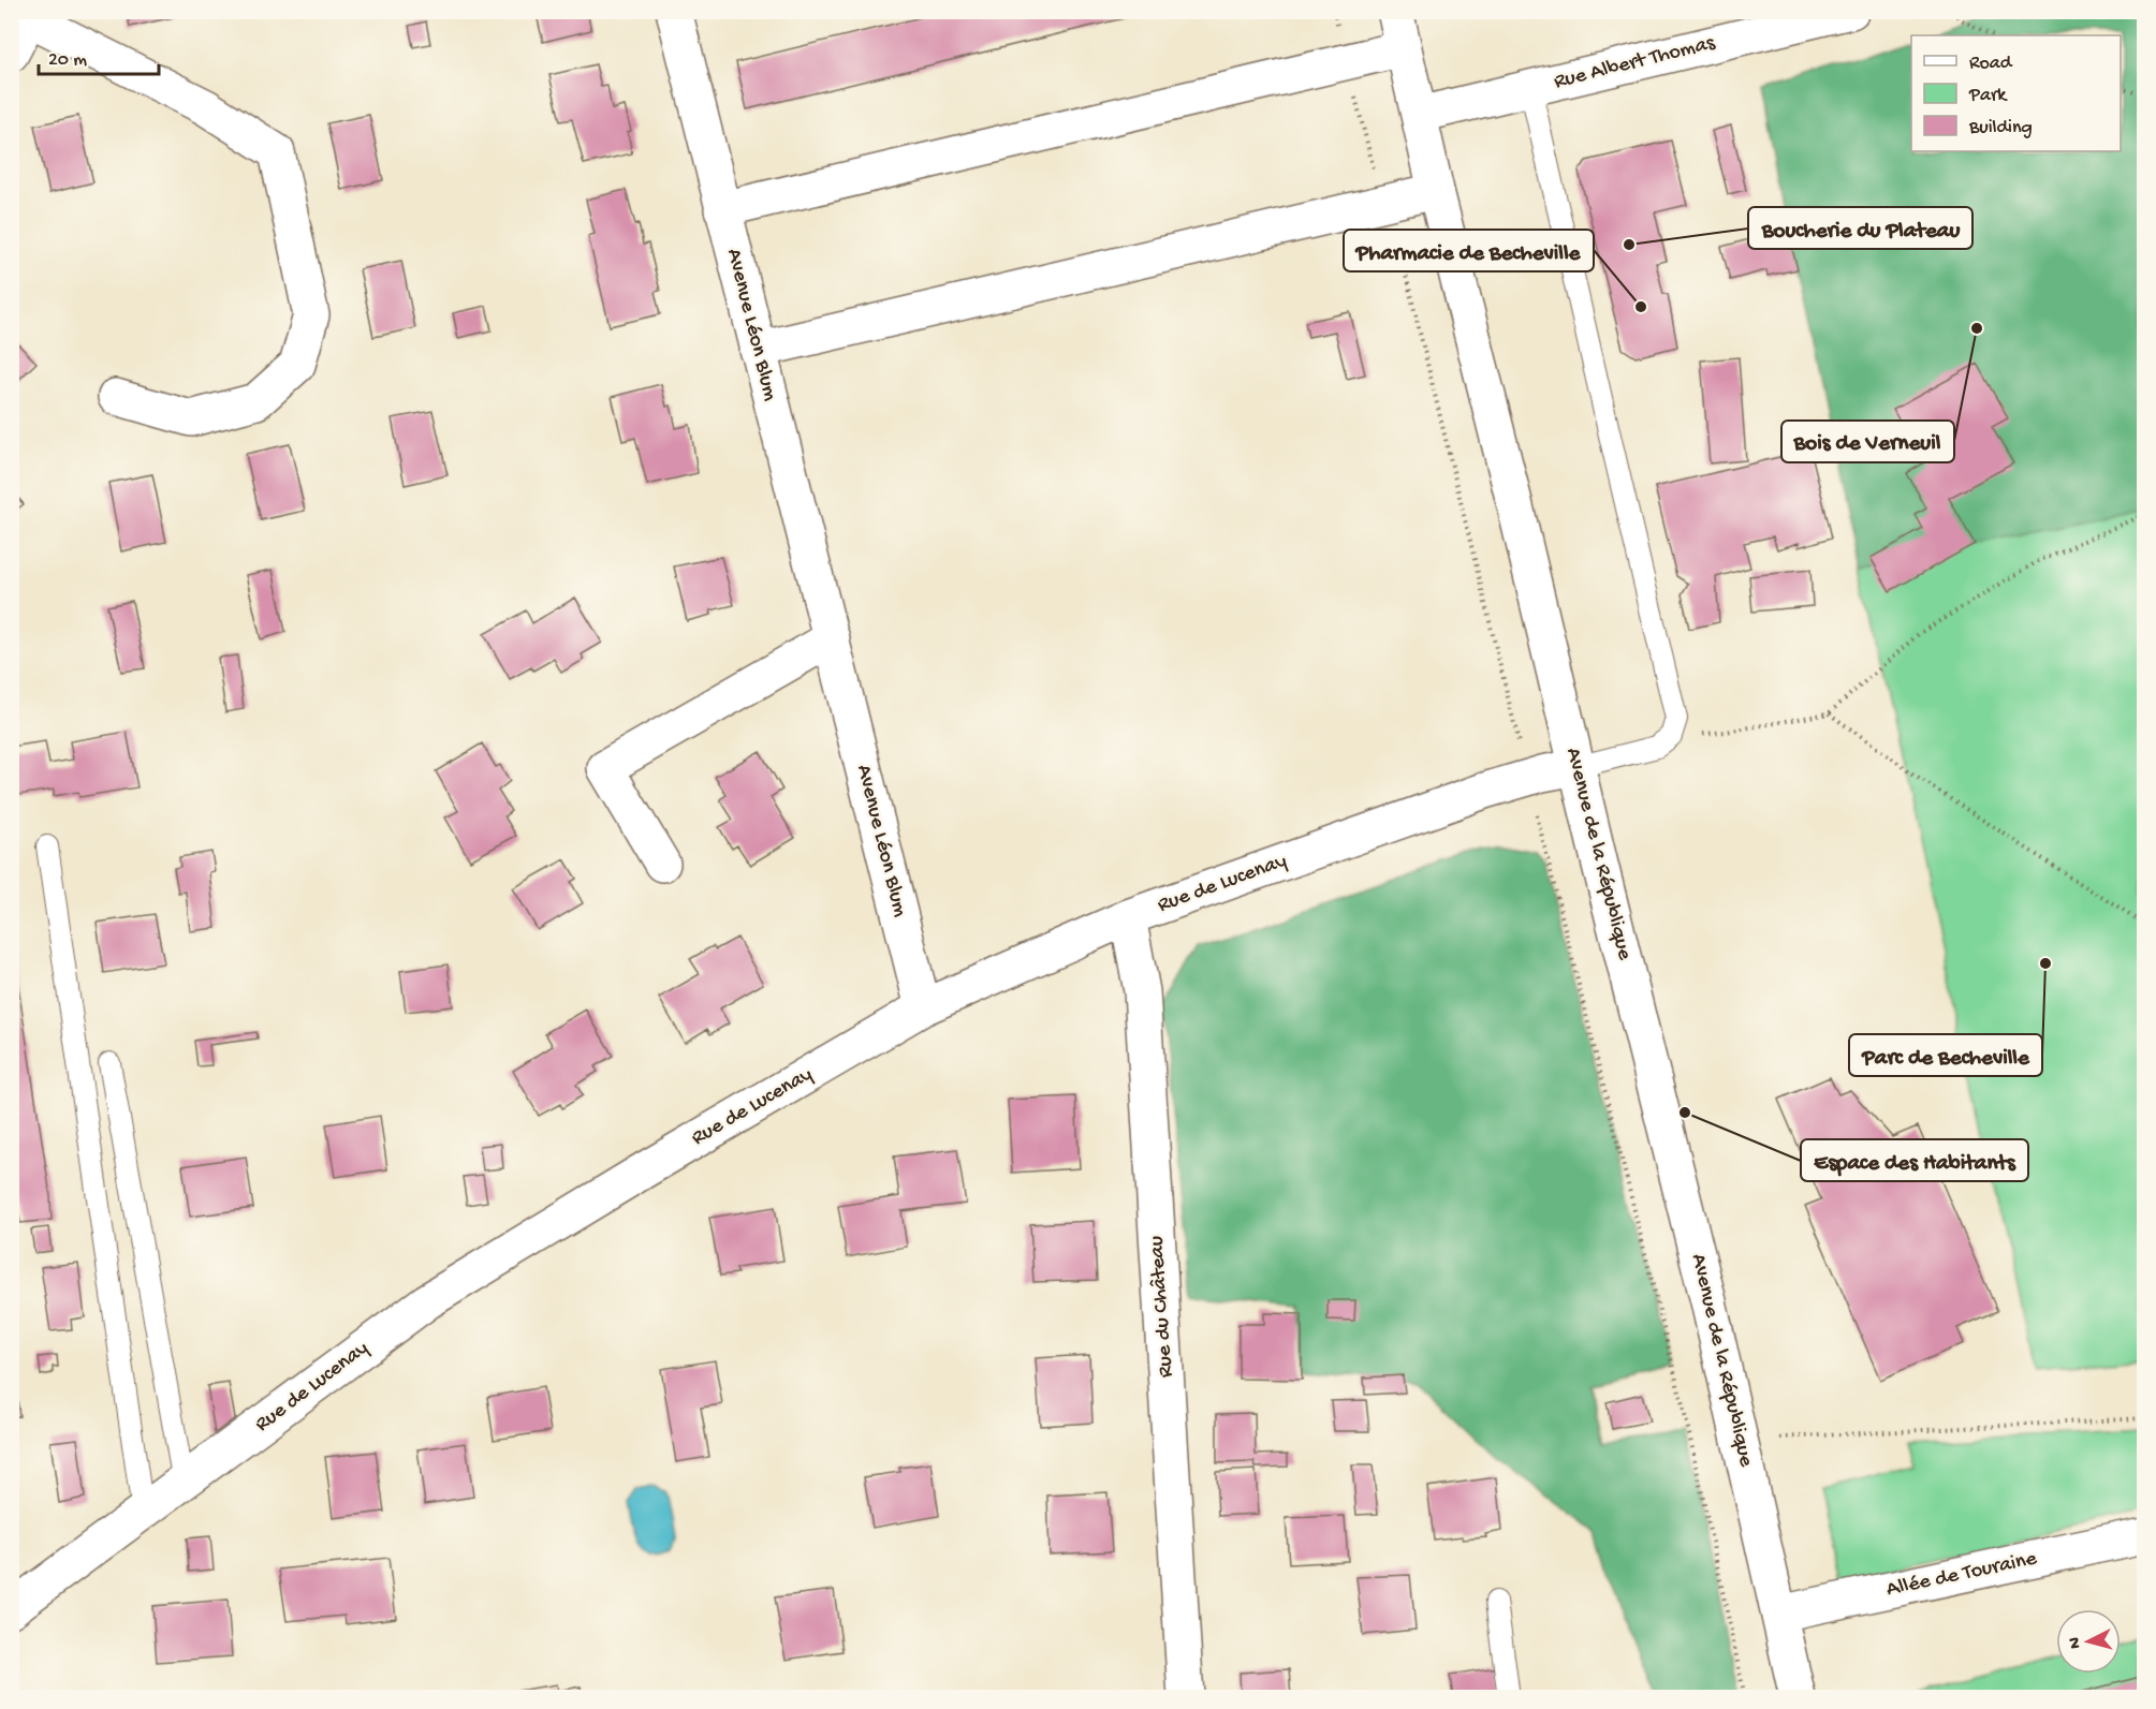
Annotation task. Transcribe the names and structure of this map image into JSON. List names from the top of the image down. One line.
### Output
{"streets":{"street":["Rue Albert Thomas","Avenue Léon Blum","Avenue de la République","Rue de Lucenay","Rue du Château","Allée de Touraine"]},"crossings":[["Rue Albert Thomas","Avenue de la République"],["Avenue Léon Blum","Rue de Lucenay"],["Avenue de la République","Rue de Lucenay"],["Avenue de la République","Allée de Touraine"],["Rue de Lucenay","Rue du Château"]],"places":["Boucherie du Plateau","Pharmacie de Becheville","Bois de Verneuil","Parc de Becheville","Espace des Habitants"],"legend":["Road","Park","Building"],"scale_bar":"20 m","north":"left"}
